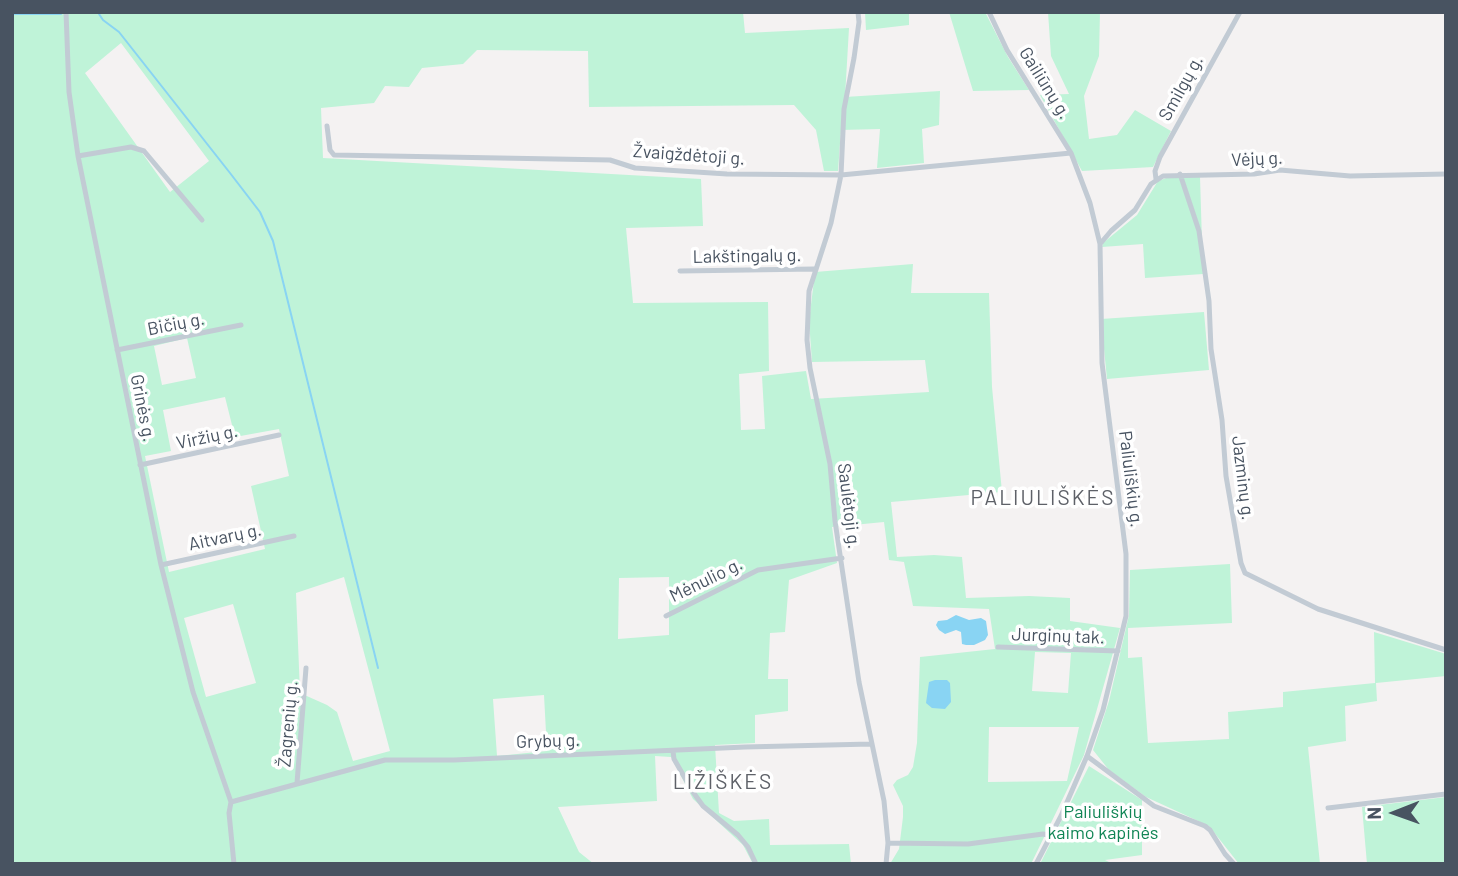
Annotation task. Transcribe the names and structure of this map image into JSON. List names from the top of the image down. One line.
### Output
{"streets":{"street":["Gailiūnų g.","Smilgų g.","Žvaigždėtoji g.","Vėjų g.","Lakštingalų g.","Bičių g.","Grinės g.","Viržių g.","Jazminų g.","Paliuliškių g.","Saulėtoji g.","Aitvarų g.","Mėnulio g.","Jurginų tak.","Žagrenių g.","Grybų g."]},"crossings":[["Gailiūnų g.","Žvaigždėtoji g."],["Gailiūnų g.","Paliuliškių g."],["Smilgų g.","Vėjų g."],["Žvaigždėtoji g.","Saulėtoji g."],["Vėjų g.","Jazminų g."],["Lakštingalų g.","Saulėtoji g."],["Bičių g.","Grinės g."],["Grinės g.","Viržių g."],["Grinės g.","Aitvarų g."],["Grinės g.","Grybų g."],["Paliuliškių g.","Jurginų tak."],["Saulėtoji g.","Mėnulio g."],["Saulėtoji g.","Grybų g."],["Žagrenių g.","Grybų g."]],"districts":["PALIULIŠKĖS","LIŽIŠKĖS"],"parks":["Paliuliškių kaimo kapinės"],"north":"left"}
